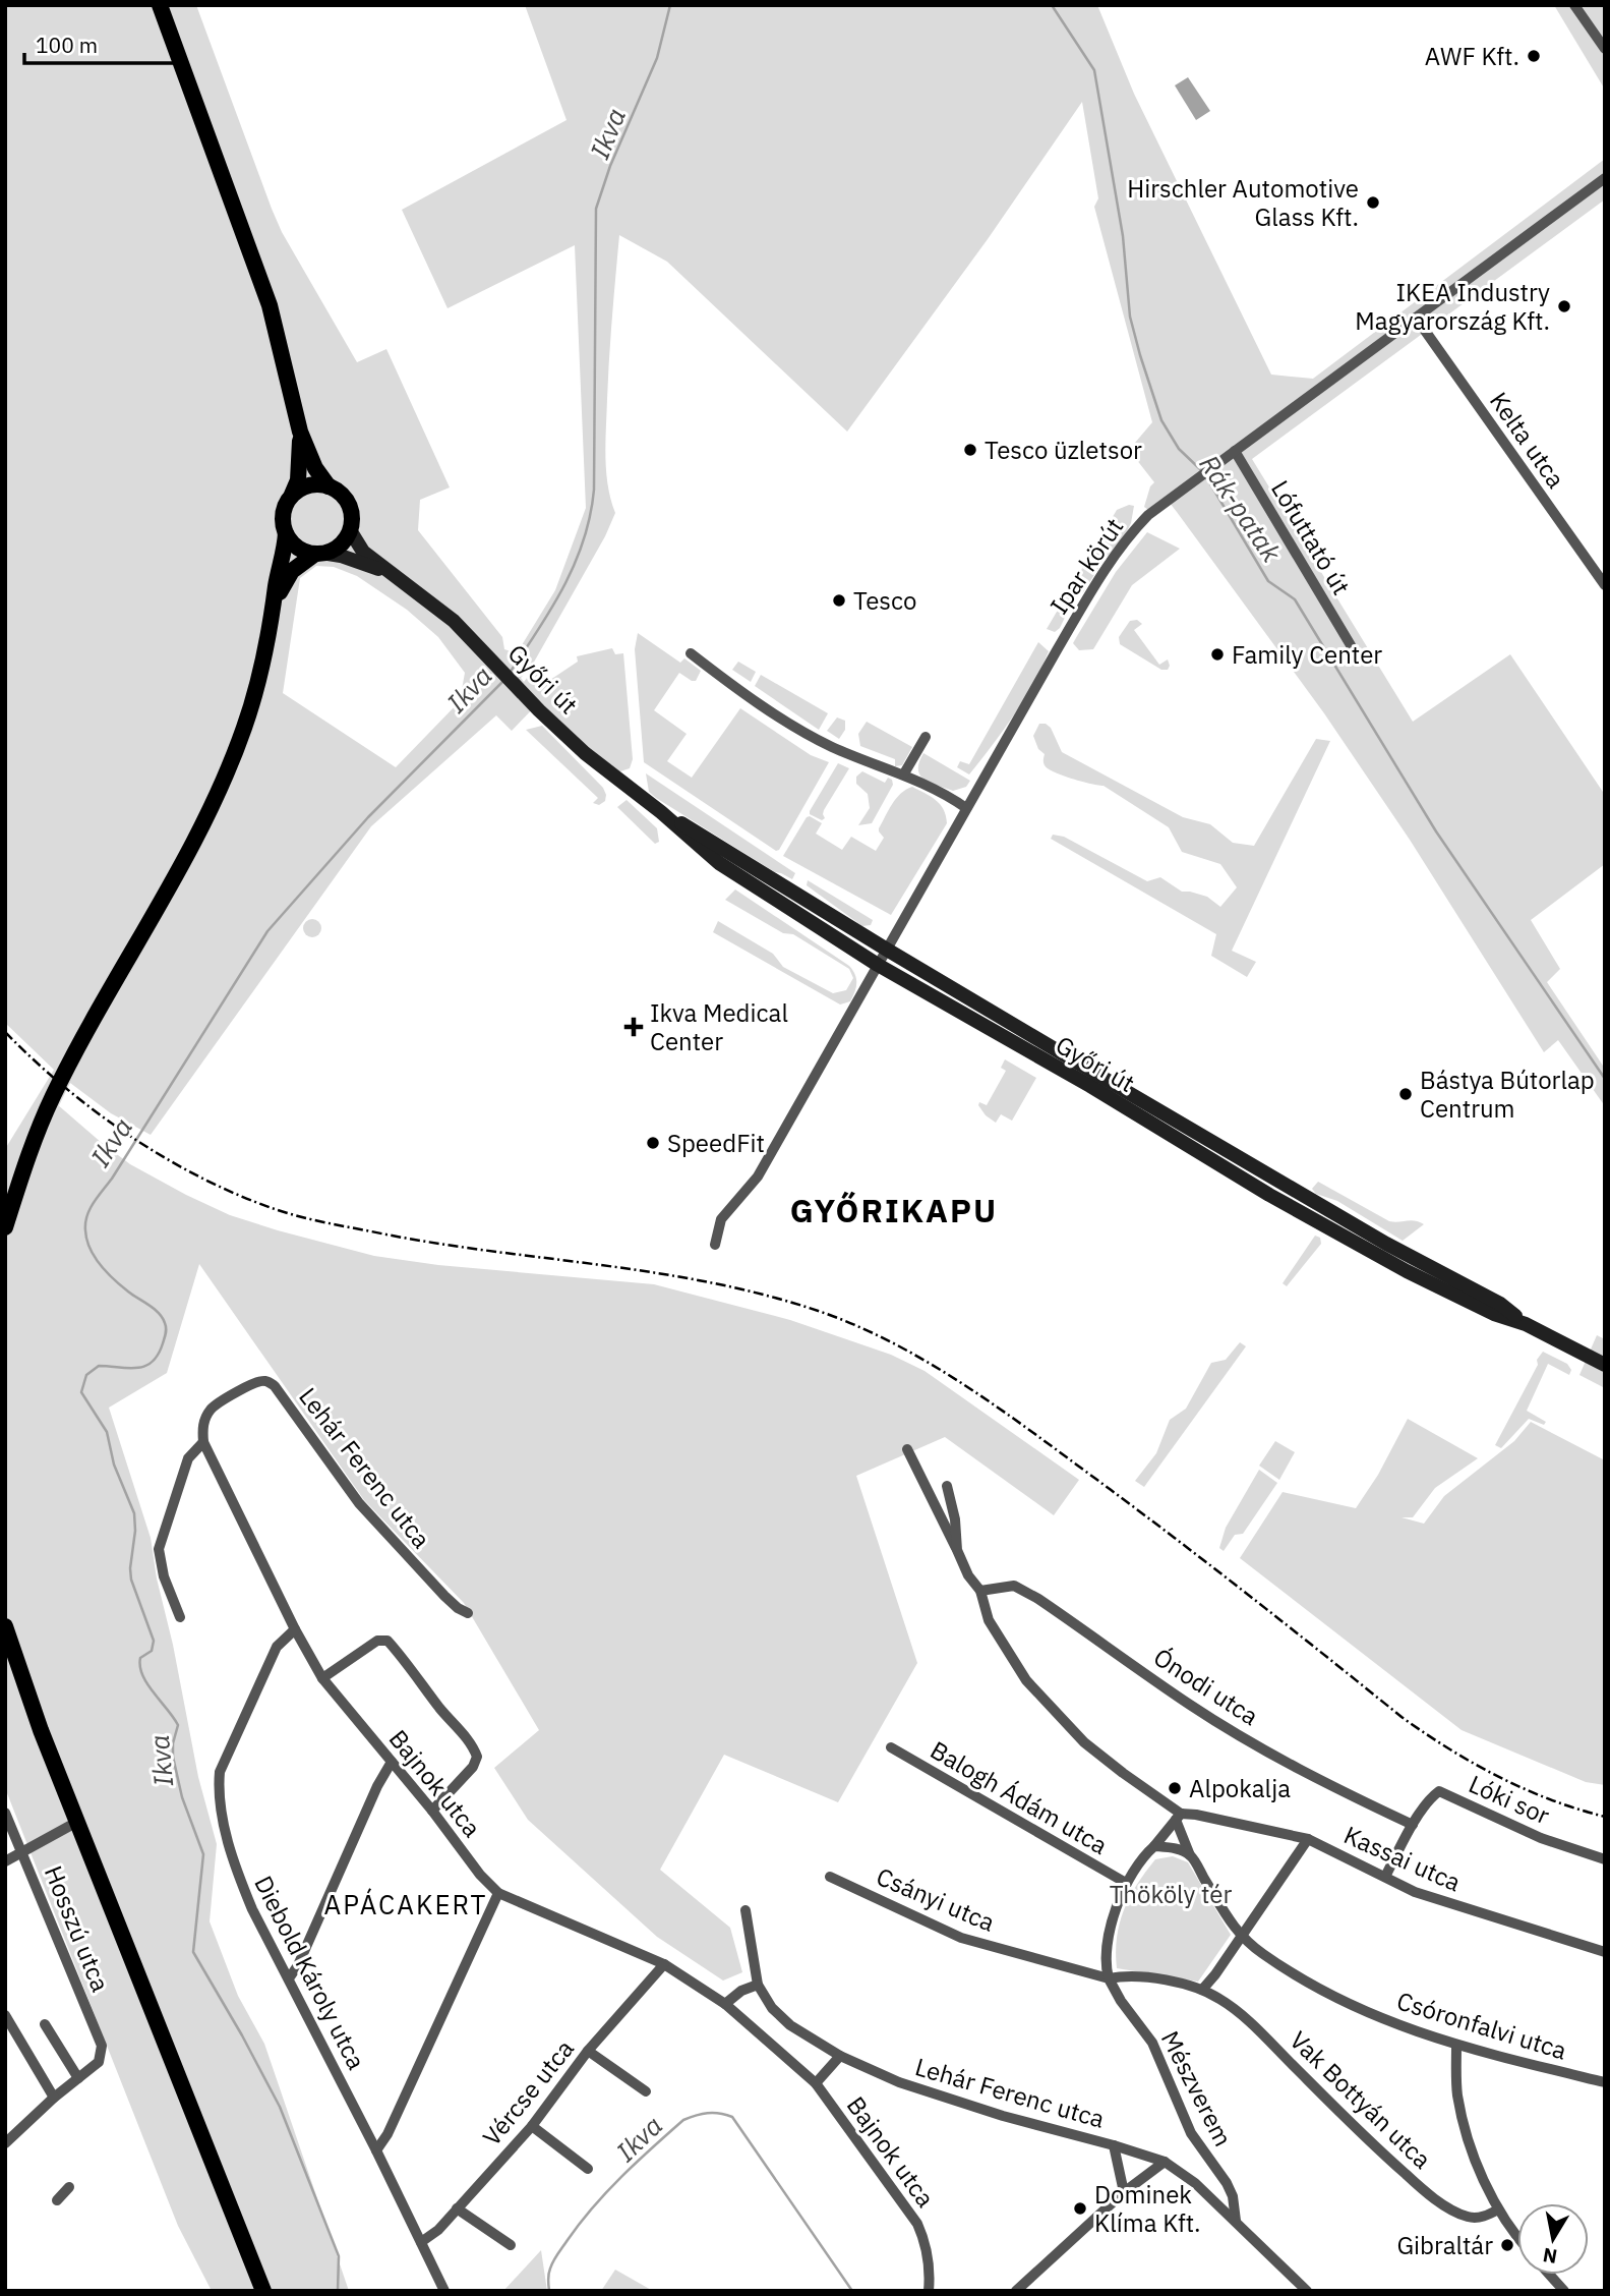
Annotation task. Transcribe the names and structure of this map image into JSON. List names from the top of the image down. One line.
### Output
{"streets":{"main road":["Győri út"],"street":["Kelta utca","Lófuttató út","Ipar körút","Lehár Ferenc utca","Ónodi utca","Bajnok utca","Balogh Ádám utca","Lóki sor","Kassai utca","Csányi utca","Hosszú utca","Diebold Károly utca","Csóronfalvi utca","Mészverem","Vércse utca","Vak Bottyán utca"]},"crossings":[["Kelta utca","Ipar körút"],["Lófuttató út","Ipar körút"],["Ipar körút","Győri út"],["Lehár Ferenc utca","Bajnok utca"],["Lehár Ferenc utca","Mészverem"],["Ónodi utca","Lóki sor"],["Bajnok utca","Diebold Károly utca"],["Bajnok utca","Vércse utca"],["Csányi utca","Mészverem"],["Diebold Károly utca","Vércse utca"]],"districts":["GYŐRIKAPU","APÁCAKERT"],"water":["Ikva","Rák-patak"],"parks":["Thököly tér"],"places":{"other":["AWF Kft.","Hirschler Automotive Glass Kft.","IKEA Industry Magyarország Kft.","Tesco üzletsor","Tesco","Family Center","Bástya Bútorlap Centrum","SpeedFit","Alpokalja","Dominek Klíma Kft.","Gibraltár"],"health":["Ikva Medical Center"]},"scale_bar":"100 m","north":"bottom"}
